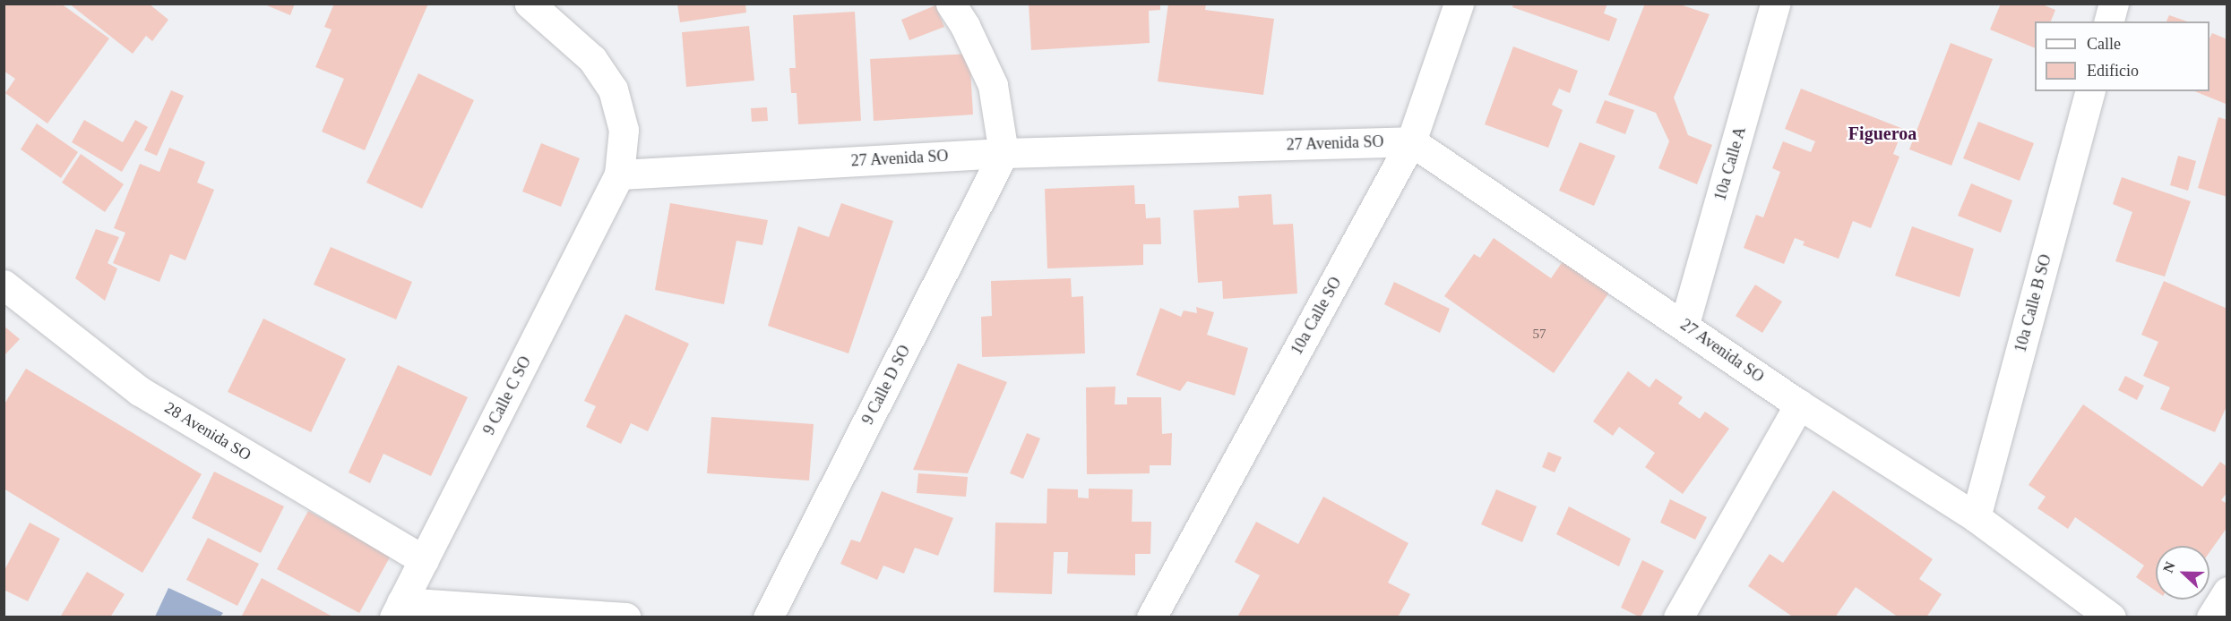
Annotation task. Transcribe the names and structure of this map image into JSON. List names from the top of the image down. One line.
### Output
{"streets":{"street":["27 Avenida SO","10a Calle A","10a Calle B SO","10a Calle SO","9 Calle D SO","9 Calle C SO","28 Avenida SO"]},"crossings":[["27 Avenida SO","10a Calle A"],["27 Avenida SO","10a Calle B SO"],["27 Avenida SO","10a Calle SO"],["27 Avenida SO","9 Calle D SO"],["27 Avenida SO","9 Calle C SO"],["9 Calle C SO","28 Avenida SO"]],"districts":["Figueroa"],"house_numbers":["57"],"legend":["Calle","Edificio"],"north":"left"}
